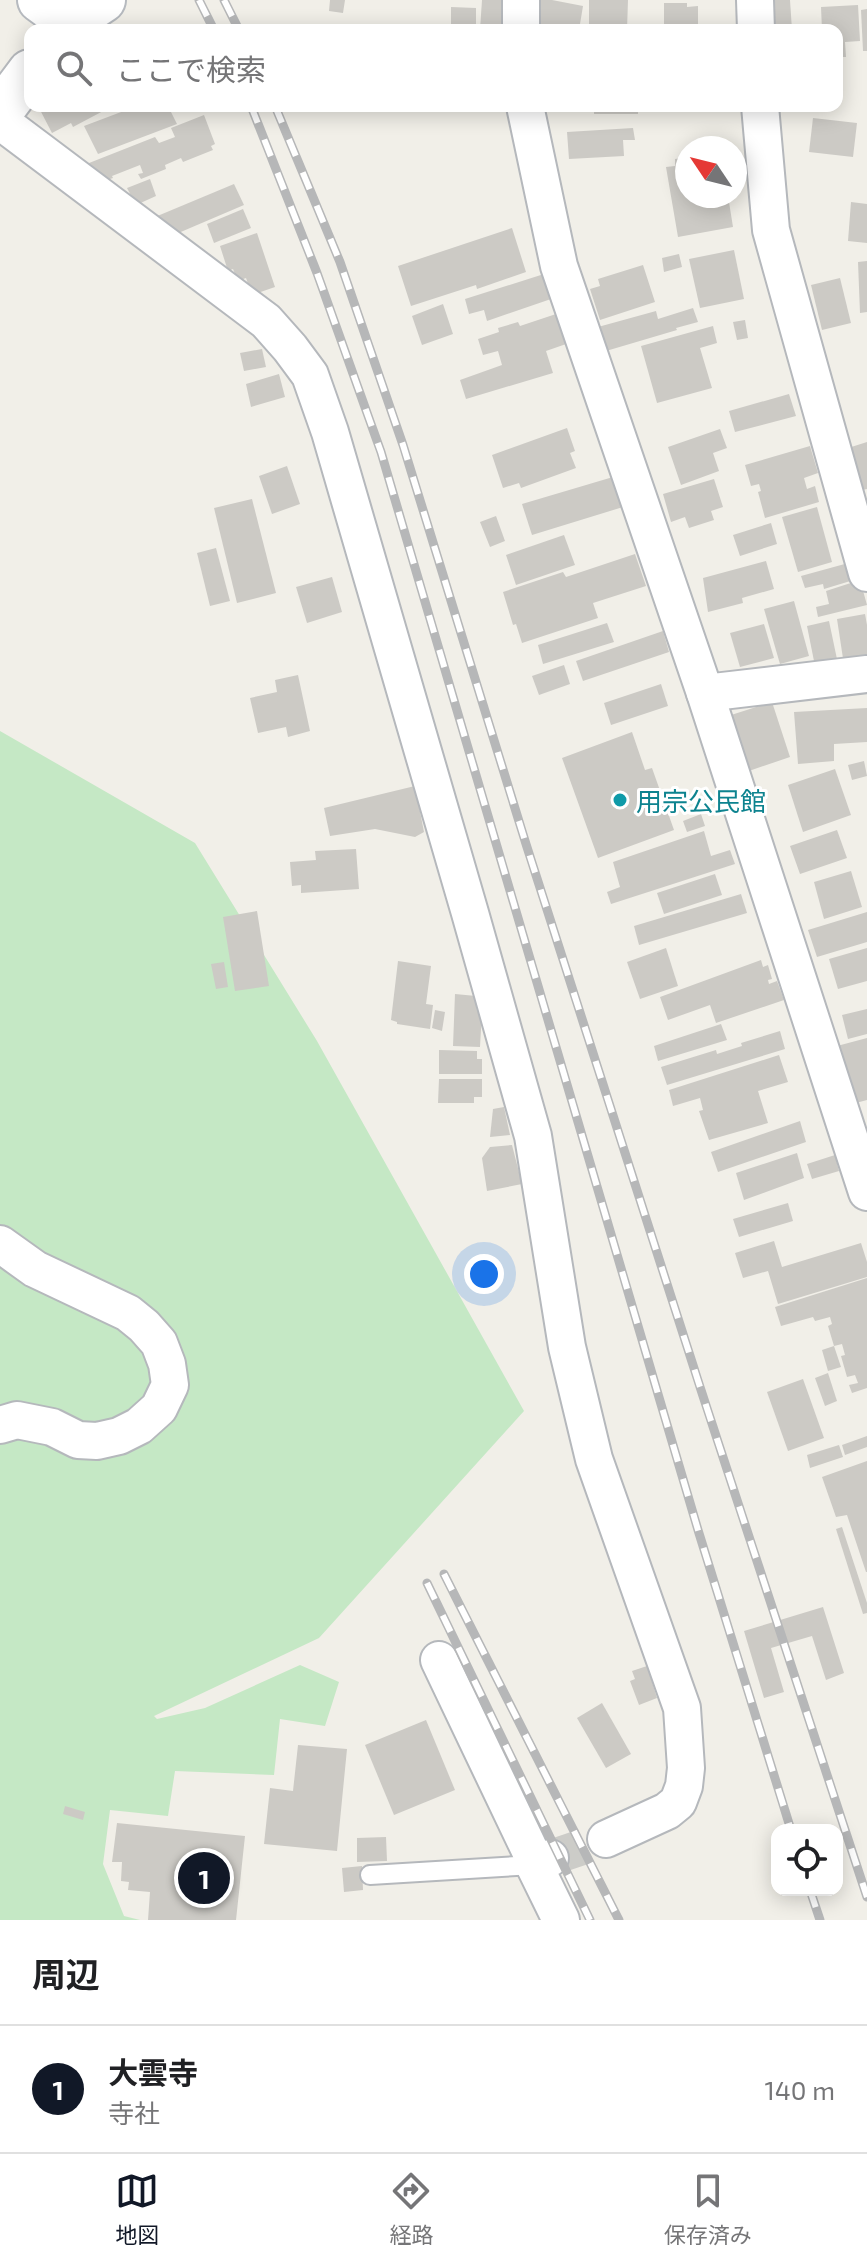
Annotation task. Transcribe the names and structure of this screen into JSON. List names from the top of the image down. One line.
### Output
{"places":["用宗公民館"],"north":"top left","page":{"search":"ここで検索","pins":"1","heading":"周辺","list":[{"mark":"1","name":"大雲寺","note":"寺社","value":"140 m"}],"nav":["地図","経路","保存済み"]}}
